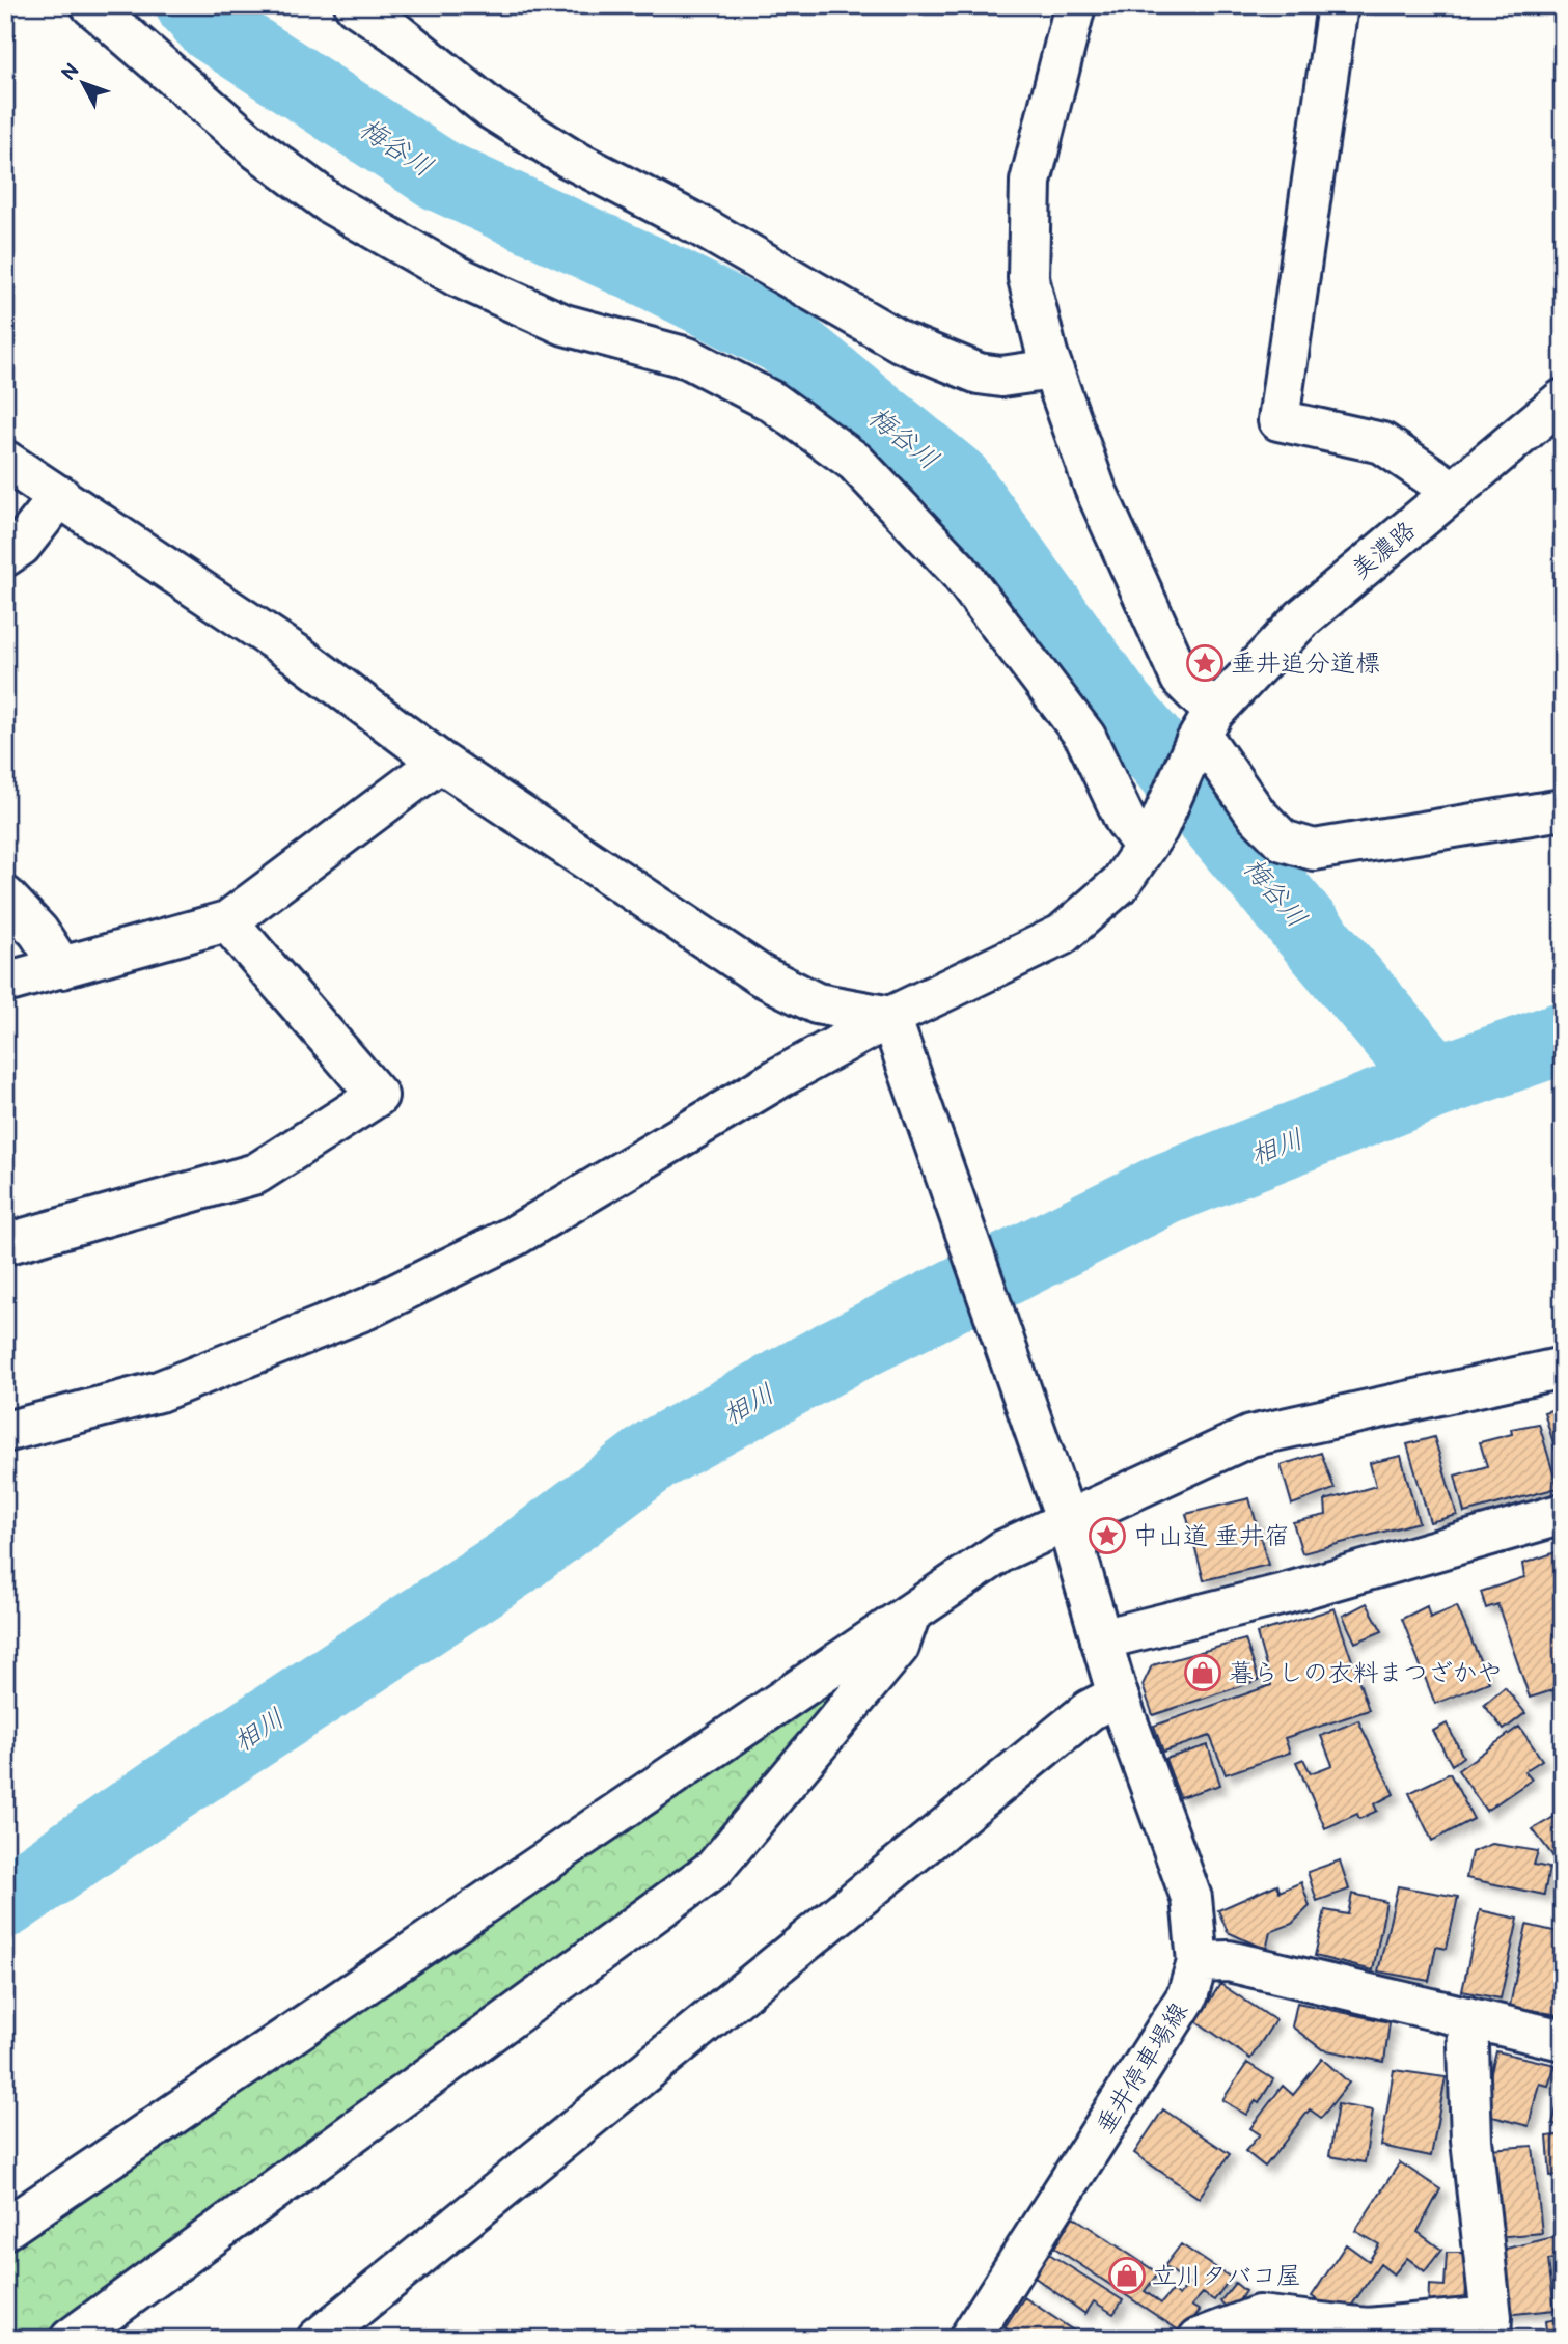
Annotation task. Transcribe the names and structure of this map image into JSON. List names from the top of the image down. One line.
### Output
{"streets":{"street":["美濃路","垂井停車場線"]},"water":["梅谷川","相川"],"places":{"place":["垂井追分道標","中山道 垂井宿"],"shop":["暮らしの衣料まつざかや","立川タバコ屋"]},"north":"top left"}
